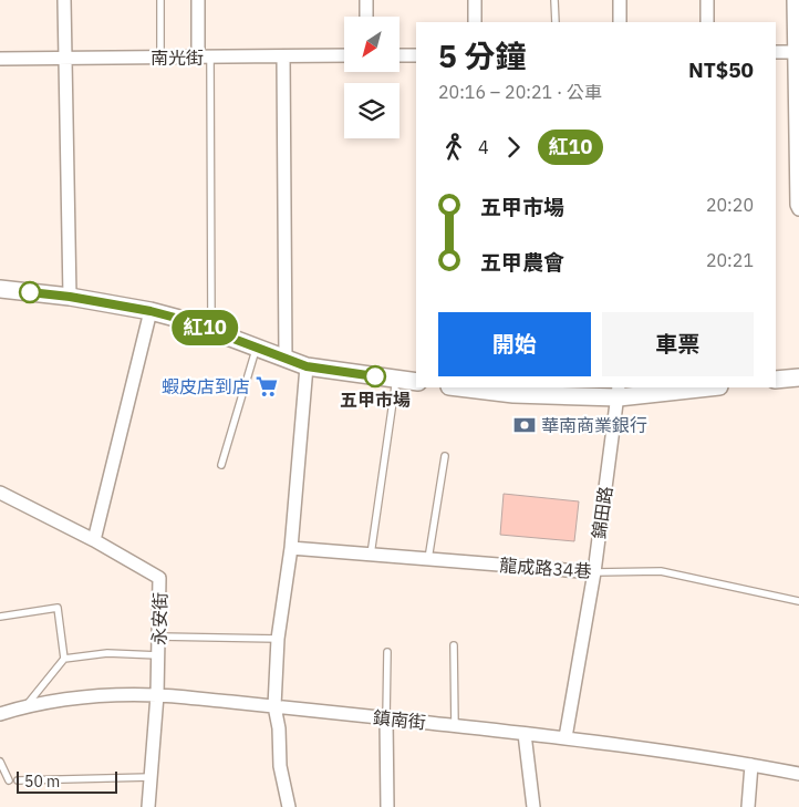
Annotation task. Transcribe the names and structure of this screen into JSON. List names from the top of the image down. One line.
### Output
{"streets":{"street":["南光街","錦田路","龍成路34巷","永安街","鎮南街"]},"crossings":[["錦田路","龍成路34巷"],["錦田路","鎮南街"],["永安街","鎮南街"]],"places":{"other":["五甲市場"],"supermarket":["蝦皮店到店"],"bank":["華南商業銀行"]},"lines":["bus line 紅10"],"scale_bar":"50 m","north":"bottom left","page":{"on_map":"紅10","heading":["5 分鐘","20:16 – 20:21 · 公車","NT$50"],"legs":["4","紅10"],"list":[{"name":"五甲市場","value":"20:20"},{"name":"五甲農會","value":"20:21"}],"buttons":["開始","車票"],"scale":"50 m"}}
